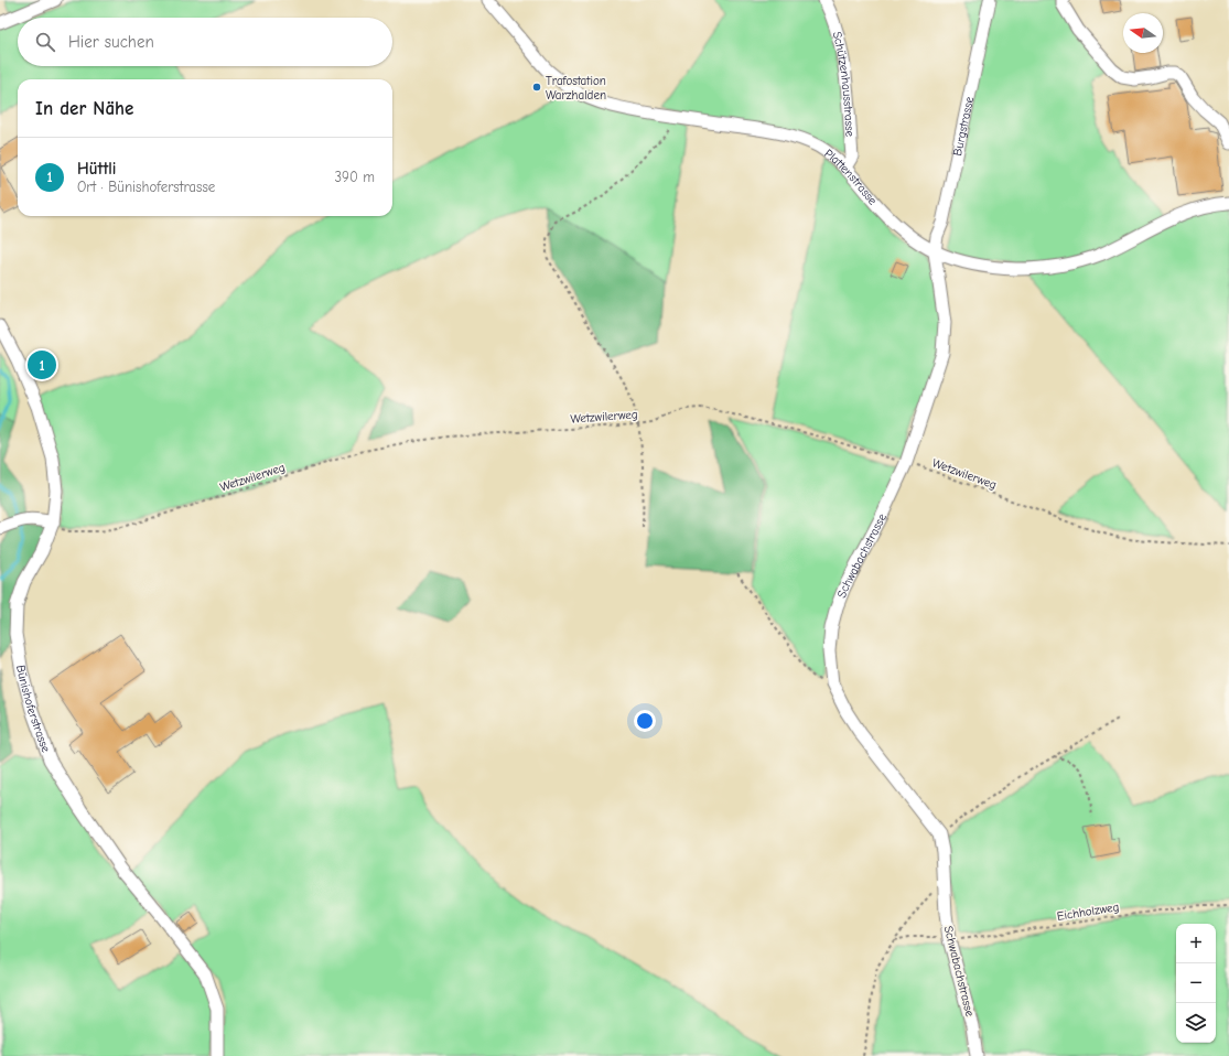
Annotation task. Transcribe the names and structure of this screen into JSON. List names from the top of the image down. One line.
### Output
{"streets":{"street":["Schützenhausstrasse","Burgstrasse","Plattenstrasse","Schwabachstrasse","Bünishoferstrasse"],"path":["Wetzwilerweg","Eichholzweg"]},"crossings":[["Schützenhausstrasse","Plattenstrasse"],["Burgstrasse","Plattenstrasse"],["Burgstrasse","Schwabachstrasse"],["Plattenstrasse","Schwabachstrasse"],["Wetzwilerweg","Schwabachstrasse"],["Wetzwilerweg","Bünishoferstrasse"],["Schwabachstrasse","Eichholzweg"]],"places":["Trafostation Warzhalden"],"north":"left","page":{"search":"Hier suchen","heading":"In der Nähe","list":[{"mark":"1","name":"Hüttli","note":"Ort · Bünishoferstrasse","value":"390 m"}],"pins":"1","map_buttons":["+","−"]}}
